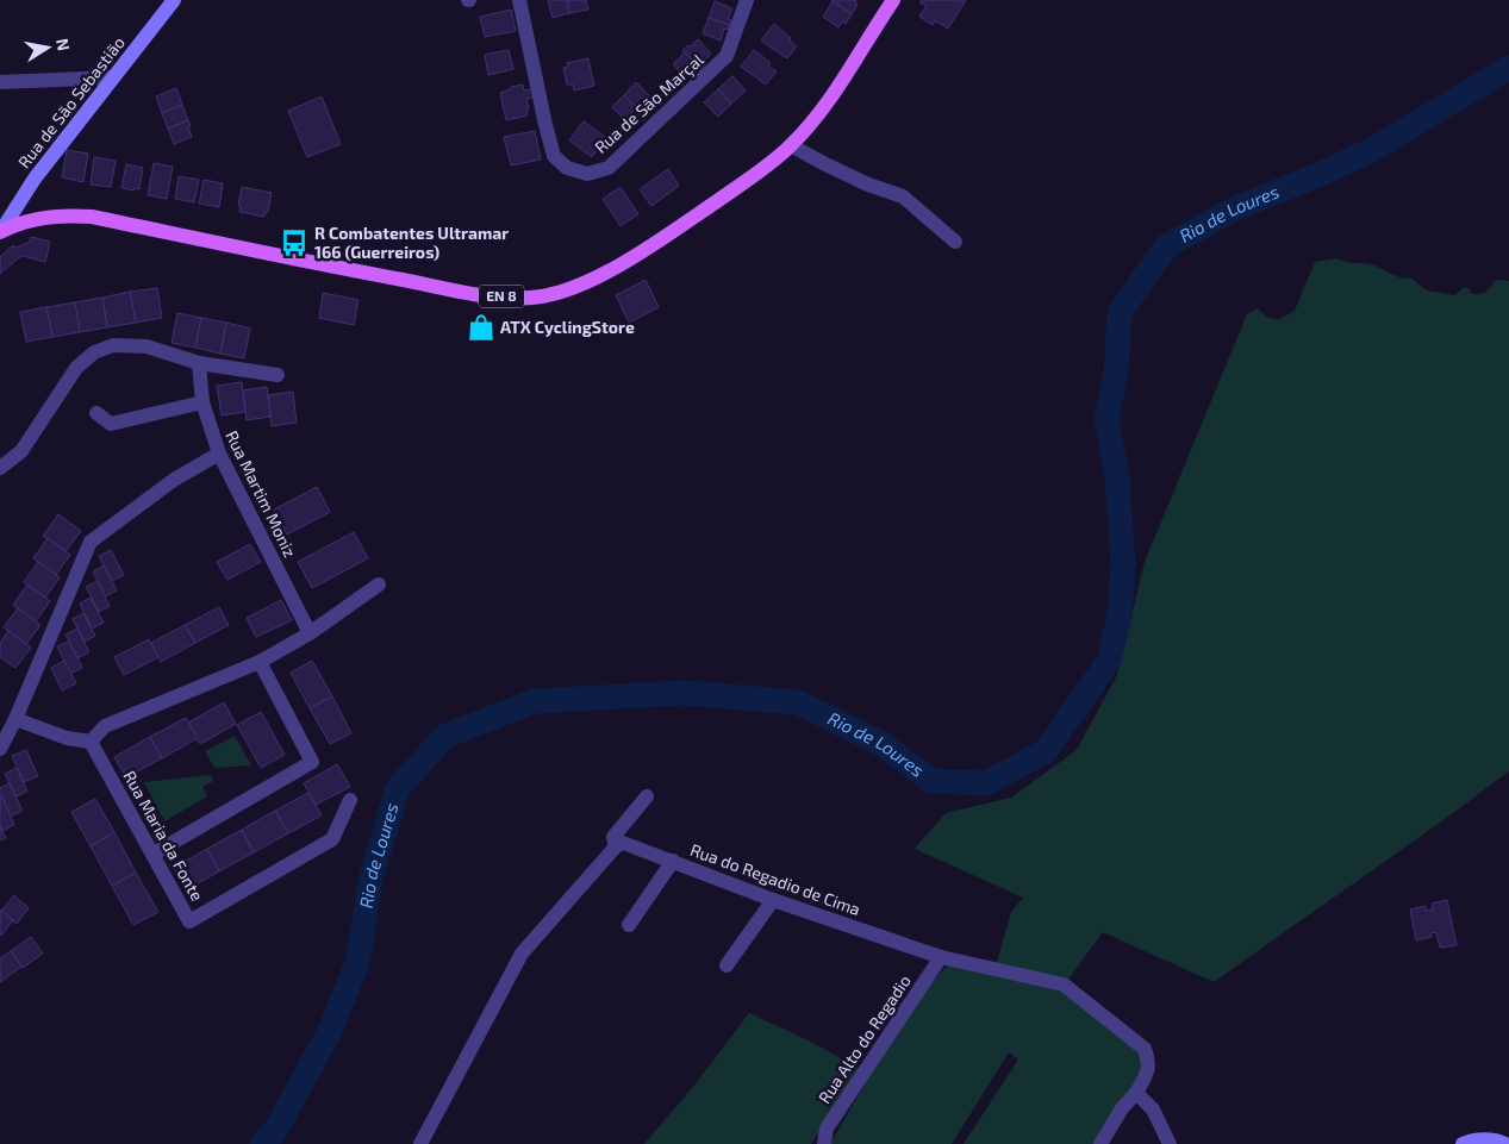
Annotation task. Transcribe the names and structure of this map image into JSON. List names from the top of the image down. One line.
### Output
{"streets":{"main road":["EN 8"],"street":["Rua de São Sebastião","Rua de São Marçal","Rua Martim Moniz","Rua Maria da Fonte","Rua do Regadio de Cima","Rua Alto do Regadio"]},"crossings":[["Rua de São Sebastião","EN 8"],["Rua do Regadio de Cima","Rua Alto do Regadio"]],"water":["Rio de Loures"],"places":{"bus stop":["R Combatentes Ultramar 166 (Guerreiros)"],"shop":["ATX CyclingStore"]},"north":"right"}
